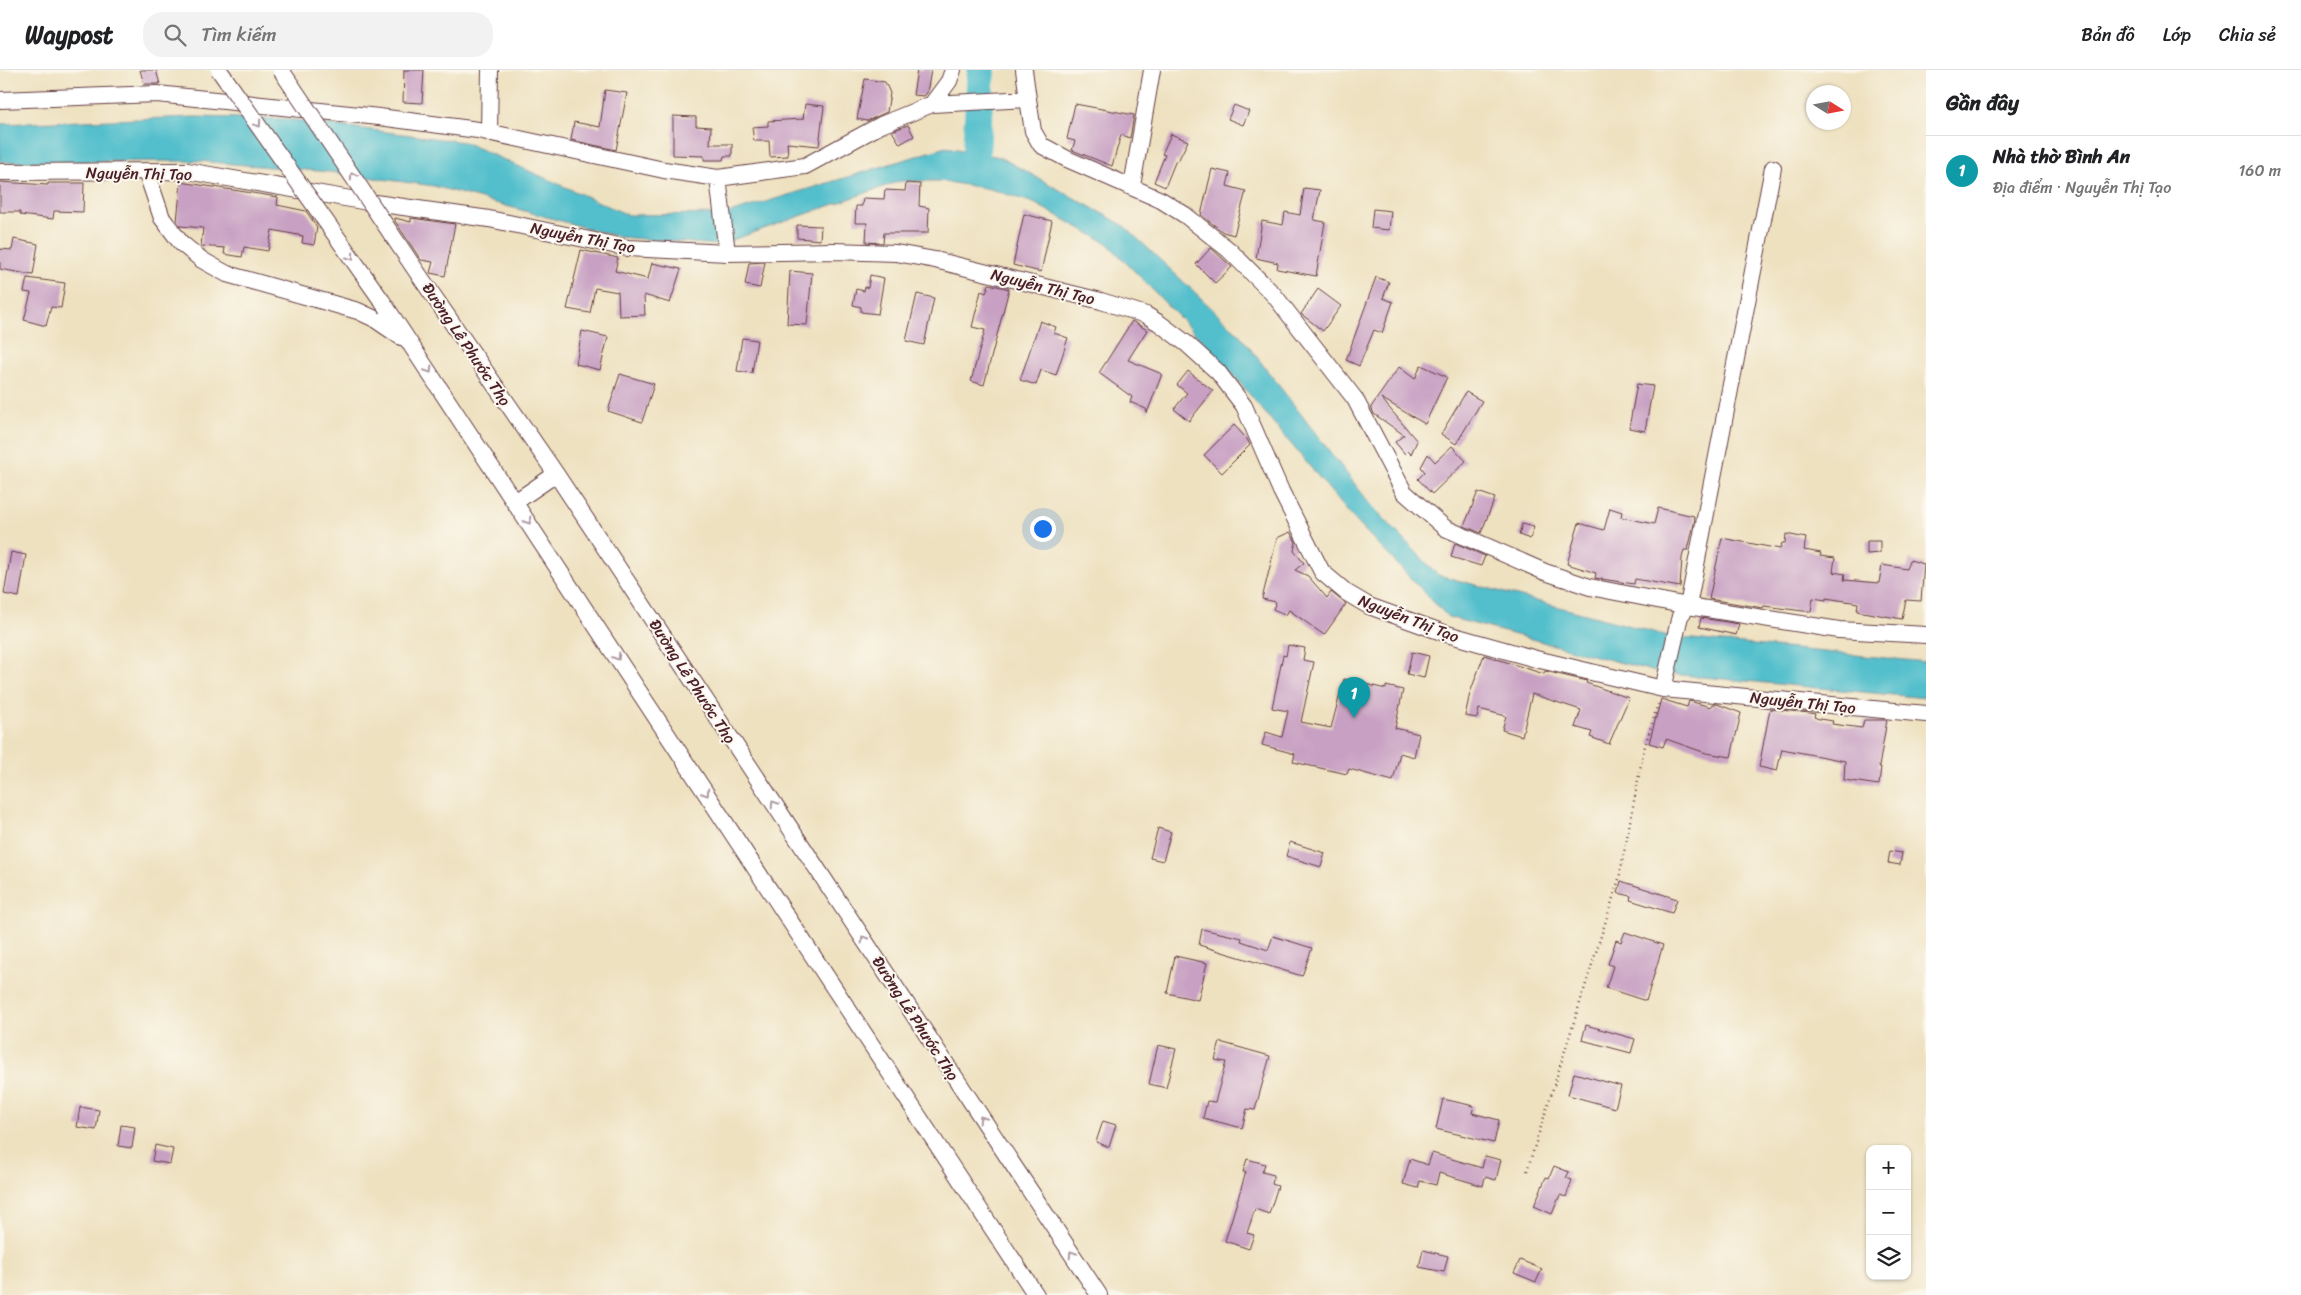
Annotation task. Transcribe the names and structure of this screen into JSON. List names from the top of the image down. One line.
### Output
{"streets":{"street":["Nguyễn Thị Tạo","Đường Lê Phước Thọ"]},"north":"right","page":{"header":"Waypost","search":"Tìm kiếm","nav":["Bản đồ","Lớp","Chia sẻ"],"heading":"Gần đây","list":[{"mark":"1","name":"Nhà thờ Bình An","note":"Địa điểm · Nguyễn Thị Tạo","value":"160 m"}],"pins":"1","map_buttons":["+","−"]}}
